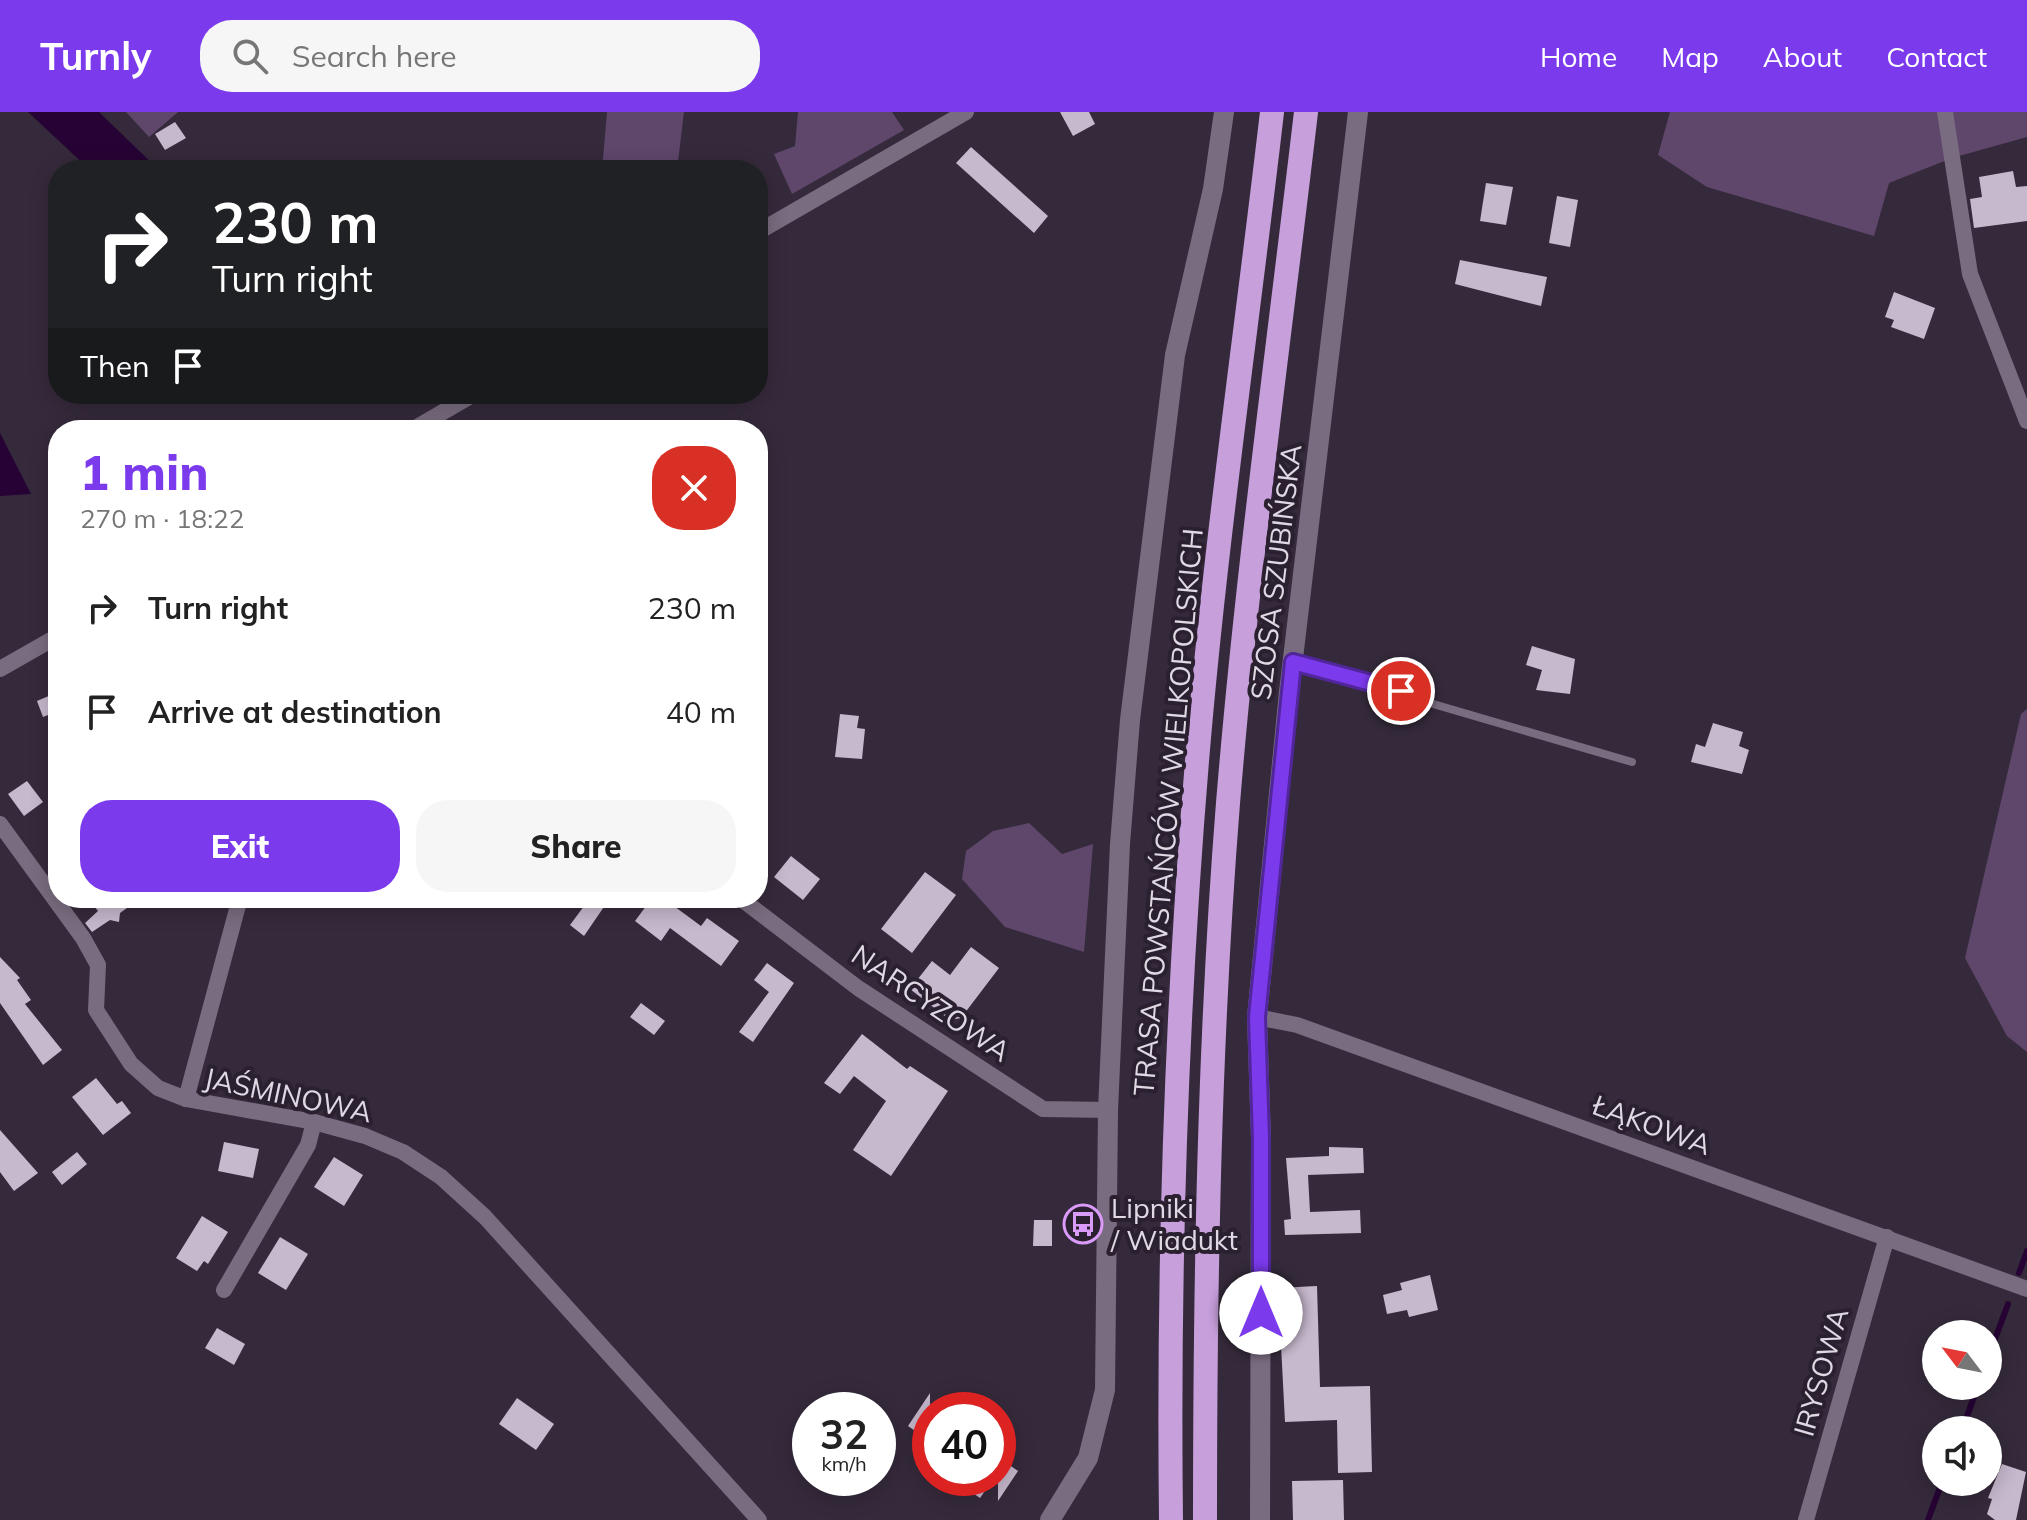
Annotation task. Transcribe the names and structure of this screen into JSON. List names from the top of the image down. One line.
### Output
{"streets":{"highway":["TRASA POWSTAŃCÓW WIELKOPOLSKICH"],"street":["SZOSA SZUBIŃSKA","NARCYZOWA","JAŚMINOWA","ŁĄKOWA","IRYSOWA"]},"crossings":[["SZOSA SZUBIŃSKA","ŁĄKOWA"],["ŁĄKOWA","IRYSOWA"]],"places":{"bus stop":["Lipniki / Wiadukt"]},"north":"top left","page":{"header":"Turnly","search":"Search here","nav":["Home","Map","About","Contact"],"turn":["230 m","Turn right"],"then":"Then","heading":["1 min","270 m · 18:22"],"list":[{"name":"Turn right","value":"230 m"},{"name":"Arrive at destination","value":"40 m"}],"buttons":["Exit","Share"],"speed":"32 km/h","limit":"40"}}
